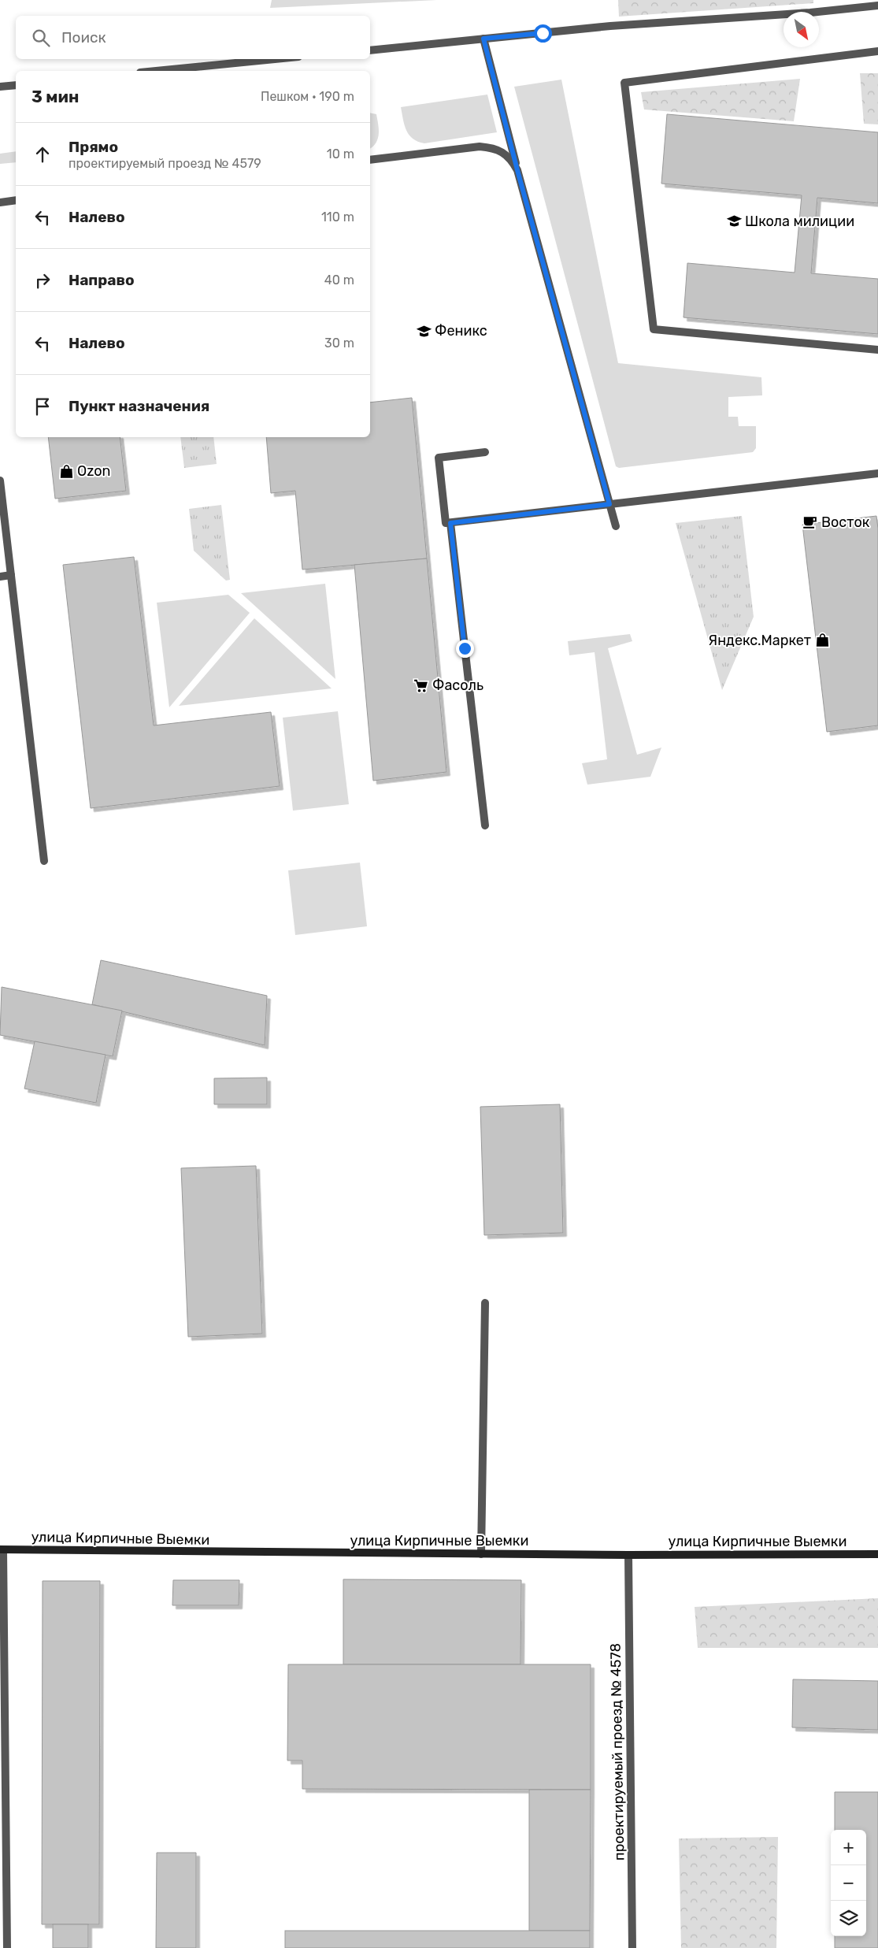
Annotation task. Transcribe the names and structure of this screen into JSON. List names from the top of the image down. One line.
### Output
{"streets":{"street":["улица Кирпичные Выемки","проектируемый проезд № 4578"]},"crossings":[["улица Кирпичные Выемки","проектируемый проезд № 4578"]],"places":{"school or university":["Школа милиции","Феникс"],"shop":["Ozon","Яндекс.Маркет"],"cafe":["Восток"],"supermarket":["Фасоль"]},"north":"bottom right","page":{"search":"Поиск","heading":["3 мин","Пешком · 190 m"],"list":[["Прямо","проектируемый проезд № 4579","10 m"],["Налево","110 m"],["Направо","40 m"],["Налево","30 m"],"Пункт назначения"],"map_buttons":["+","−"]}}
